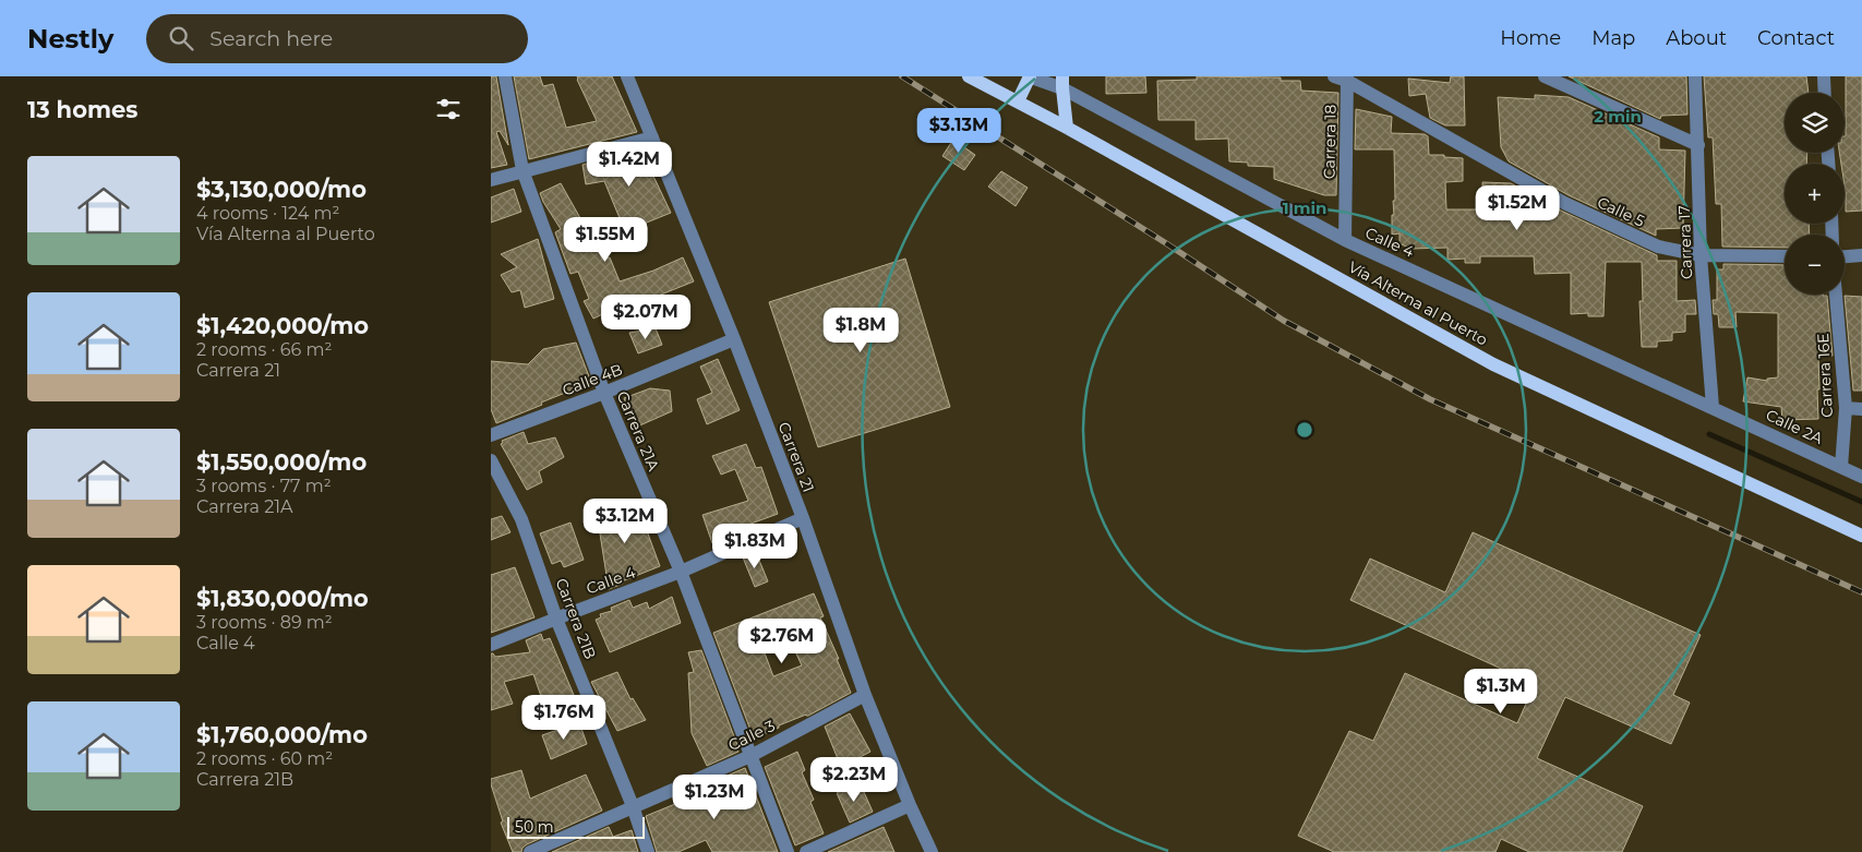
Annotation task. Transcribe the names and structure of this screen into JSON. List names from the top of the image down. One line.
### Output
{"streets":{"main road":["Vía Alterna al Puerto"],"street":["Carrera 18","Calle 5","Calle 4","Carrera 17","Carrera 16E","Calle 4B","Calle 2A","Carrera 21A","Carrera 21","Carrera 21B","Calle 3"]},"crossings":[["Carrera 18","Calle 5"],["Carrera 18","Calle 4"],["Calle 5","Carrera 17"],["Calle 4","Carrera 17"],["Calle 4","Calle 2A"],["Calle 4","Carrera 21A"],["Calle 4","Carrera 21"],["Calle 4","Carrera 21B"],["Carrera 17","Calle 2A"],["Carrera 16E","Calle 2A"],["Calle 4B","Carrera 21A"],["Calle 4B","Carrera 21"],["Carrera 21A","Calle 3"],["Carrera 21","Calle 3"],["Carrera 21B","Calle 3"]],"scale_bar":"50 m","page":{"header":"Nestly","search":"Search here","nav":["Home","Map","About","Contact"],"heading":"13 homes","map_buttons":["+","−"],"price":["$3.13M","$1.42M","$1.52M","$1.55M","$2.07M","$1.8M","$3.12M","$1.83M","$2.76M","$1.3M","$1.76M","$2.23M","$1.23M"],"list":[{"name":"$3,130,000/mo","note":"4 rooms · 124 m² · Vía Alterna al Puerto"},{"name":"$1,420,000/mo","note":"2 rooms · 66 m² · Carrera 21"},{"name":"$1,550,000/mo","note":"3 rooms · 77 m² · Carrera 21A"},{"name":"$1,830,000/mo","note":"3 rooms · 89 m² · Calle 4"},{"name":"$1,760,000/mo","note":"2 rooms · 60 m² · Carrera 21B"}],"scale":"50 m"},"rings":["2 min","1 min"]}
